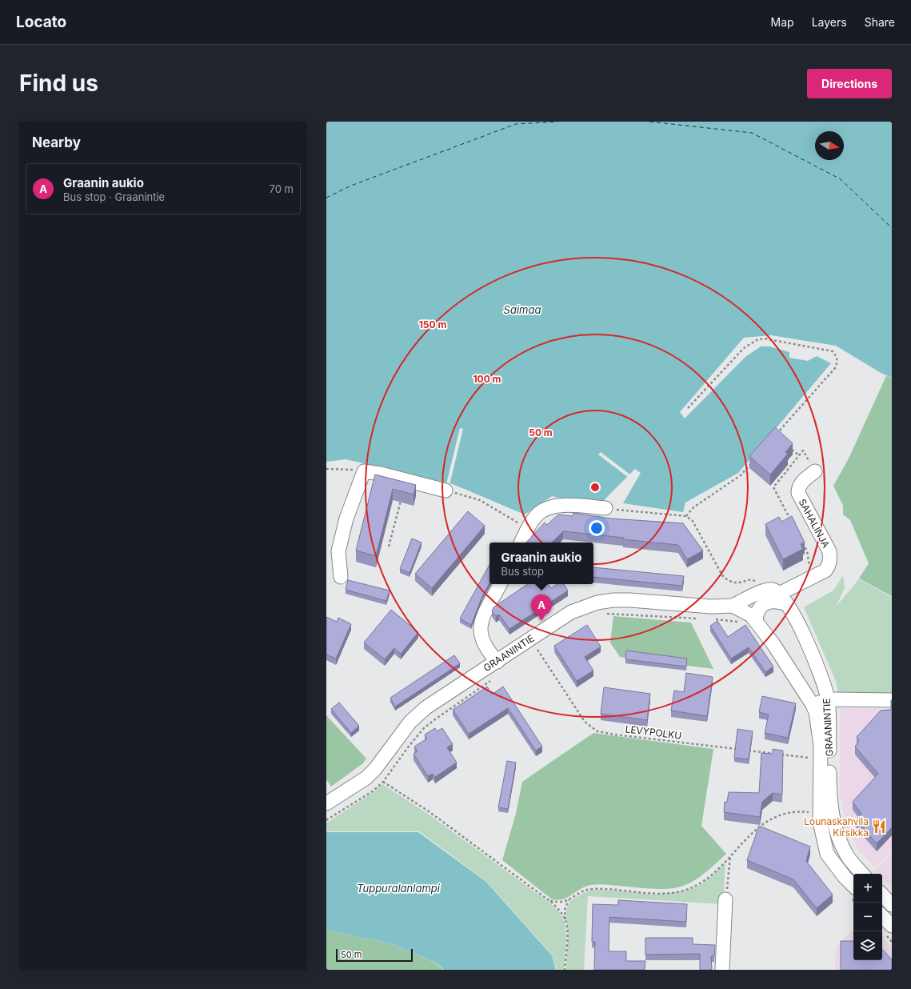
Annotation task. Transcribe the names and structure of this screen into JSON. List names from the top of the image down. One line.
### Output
{"streets":{"street":["SAHALINJA","GRAANINTIE"],"path":["LEVYPOLKU"]},"crossings":[["SAHALINJA","GRAANINTIE"]],"water":["Saimaa","Tuppuralanlampi"],"places":{"restaurant":["Lounaskahvila Kirsikka"]},"scale_bar":"50 m","north":"right","page":{"header":"Locato","nav":["Map","Layers","Share"],"buttons":"Directions","title":"Find us","heading":"Nearby","list":[{"mark":"A","name":"Graanin aukio","note":"Bus stop · Graanintie","value":"70 m"}],"popup":["Graanin aukio","Bus stop"],"pins":"A","map_buttons":["+","−"],"scale":"50 m"},"rings":["150 m","100 m","50 m"]}
